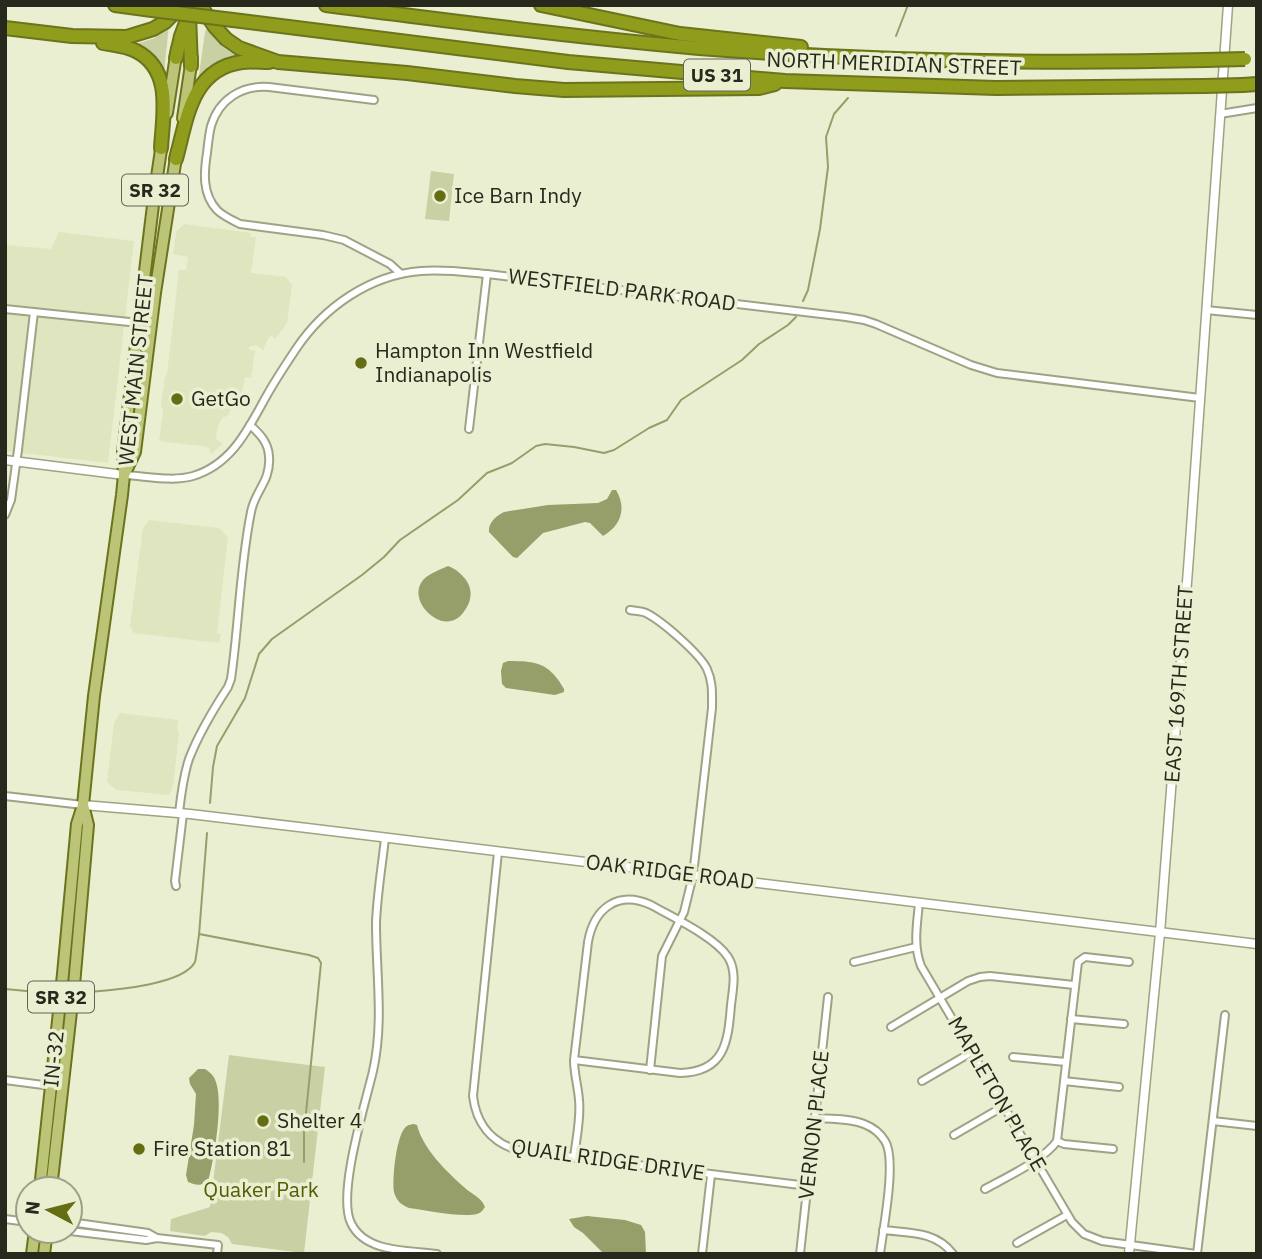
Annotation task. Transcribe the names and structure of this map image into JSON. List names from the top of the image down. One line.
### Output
{"streets":{"highway":["NORTH MERIDIAN STREET","US 31"],"main road":["SR 32","WEST MAIN STREET","IN-32"],"street":["WESTFIELD PARK ROAD","EAST 169TH STREET","OAK RIDGE ROAD","MAPLETON PLACE","VERNON PLACE","QUAIL RIDGE DRIVE"]},"crossings":[["WESTFIELD PARK ROAD","WEST MAIN STREET"],["WESTFIELD PARK ROAD","EAST 169TH STREET"],["WESTFIELD PARK ROAD","IN-32"],["WEST MAIN STREET","IN-32"],["EAST 169TH STREET","OAK RIDGE ROAD"],["EAST 169TH STREET","MAPLETON PLACE"],["OAK RIDGE ROAD","IN-32"],["OAK RIDGE ROAD","MAPLETON PLACE"],["OAK RIDGE ROAD","QUAIL RIDGE DRIVE"],["VERNON PLACE","QUAIL RIDGE DRIVE"]],"parks":["Quaker Park"],"places":["Ice Barn Indy","Hampton Inn Westfield Indianapolis","GetGo","Shelter 4","Fire Station 81"],"north":"left"}
